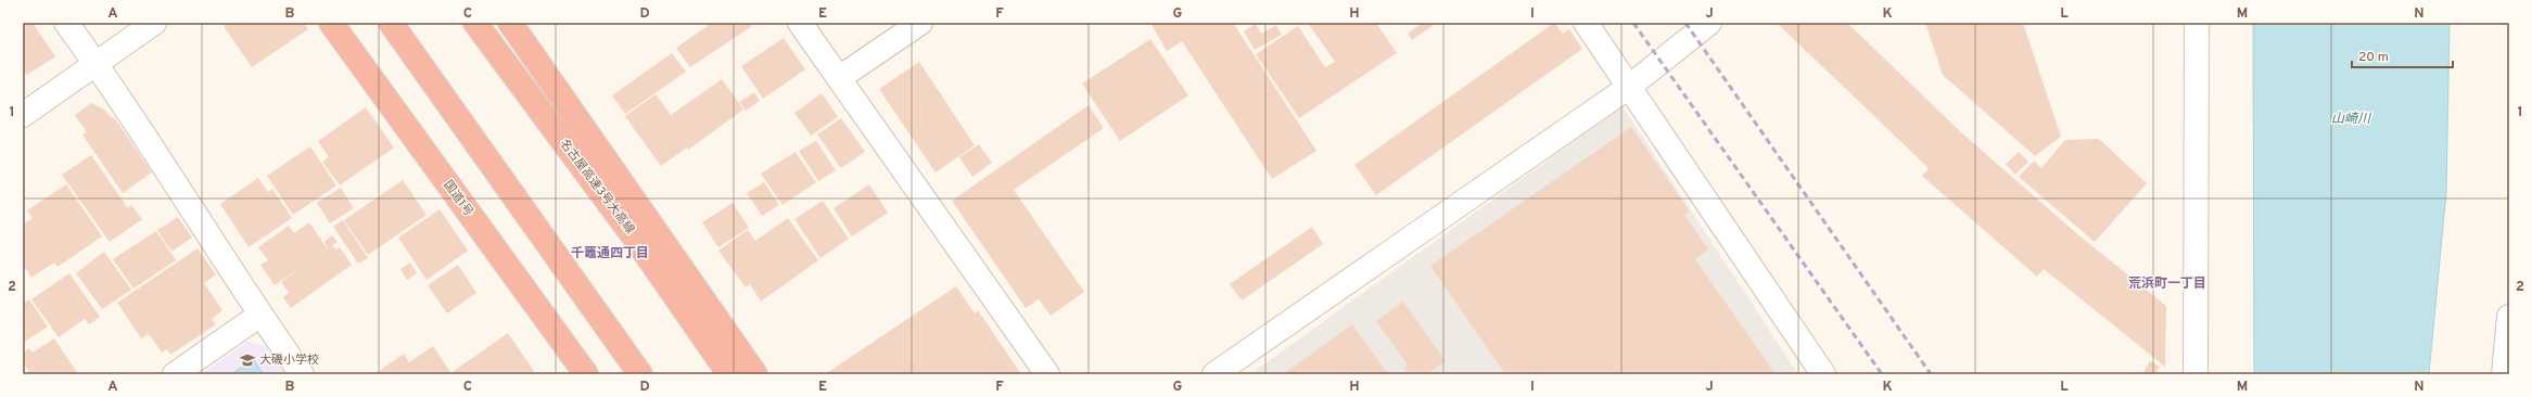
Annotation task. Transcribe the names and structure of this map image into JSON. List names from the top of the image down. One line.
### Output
{"streets":{"highway":["名古屋高速3号大高線","国道1号"]},"districts":["千竈通四丁目","荒浜町一丁目"],"water":["山崎川"],"places":{"school or university":["大磯小学校"]},"scale_bar":"20 m","grid":{"columns":["A","B","C","D","E","F","G","H","I","J","K","L","M","N"],"rows":["1","2"]}}
